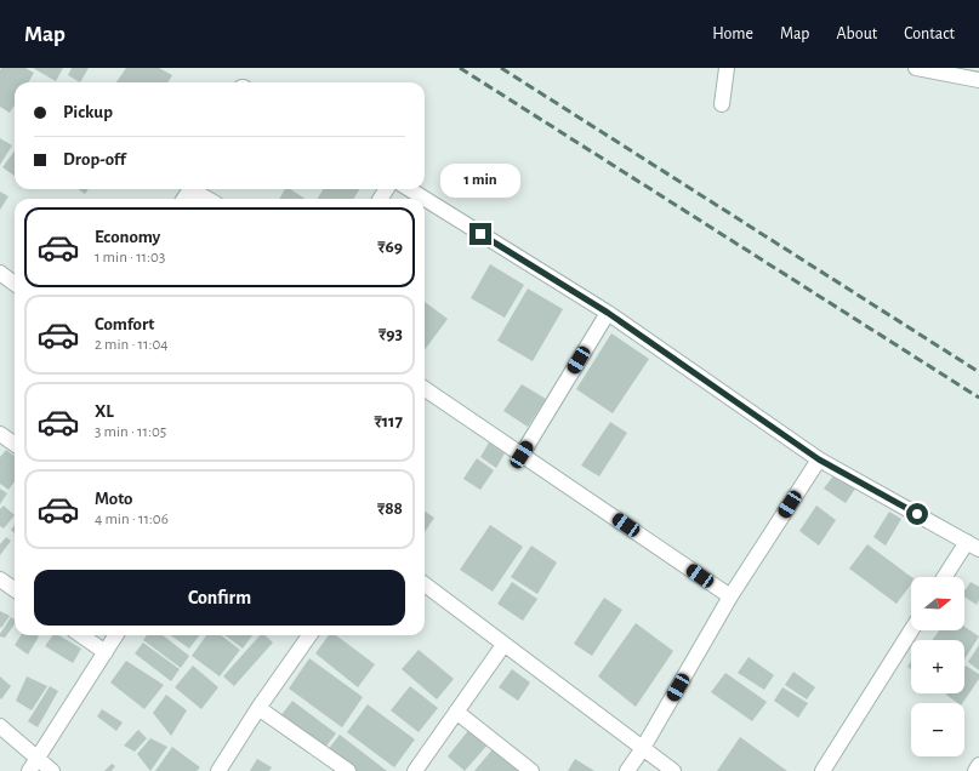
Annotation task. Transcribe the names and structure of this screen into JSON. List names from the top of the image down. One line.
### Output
{"north":"right","page":{"header":"Map","nav":["Home","Map","About","Contact"],"banner":["Pickup","Drop-off"],"bubble":"1 min","list":[{"name":"Economy","note":"1 min · 11:03","value":"₹69"},{"name":"Comfort","note":"2 min · 11:04","value":"₹93"},{"name":"XL","note":"3 min · 11:05","value":"₹117"},{"name":"Moto","note":"4 min · 11:06","value":"₹88"}],"buttons":"Confirm","map_buttons":["+","−"]}}
